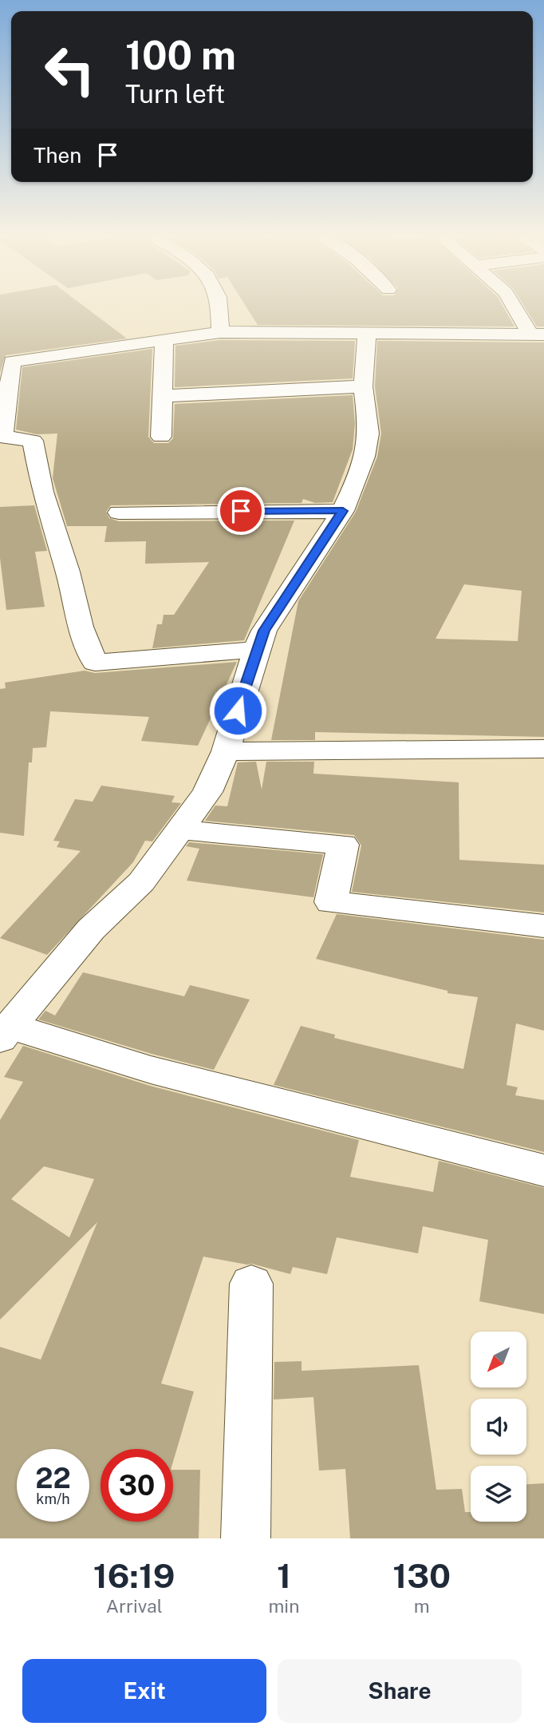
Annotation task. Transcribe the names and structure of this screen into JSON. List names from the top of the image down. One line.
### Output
{"north":"bottom left","page":{"turn":["100 m","Turn left"],"then":"Then","speed":"22 km/h","limit":"30","eta":["16:19","Arrival","1","min","130","m"],"buttons":["Exit","Share"]}}
